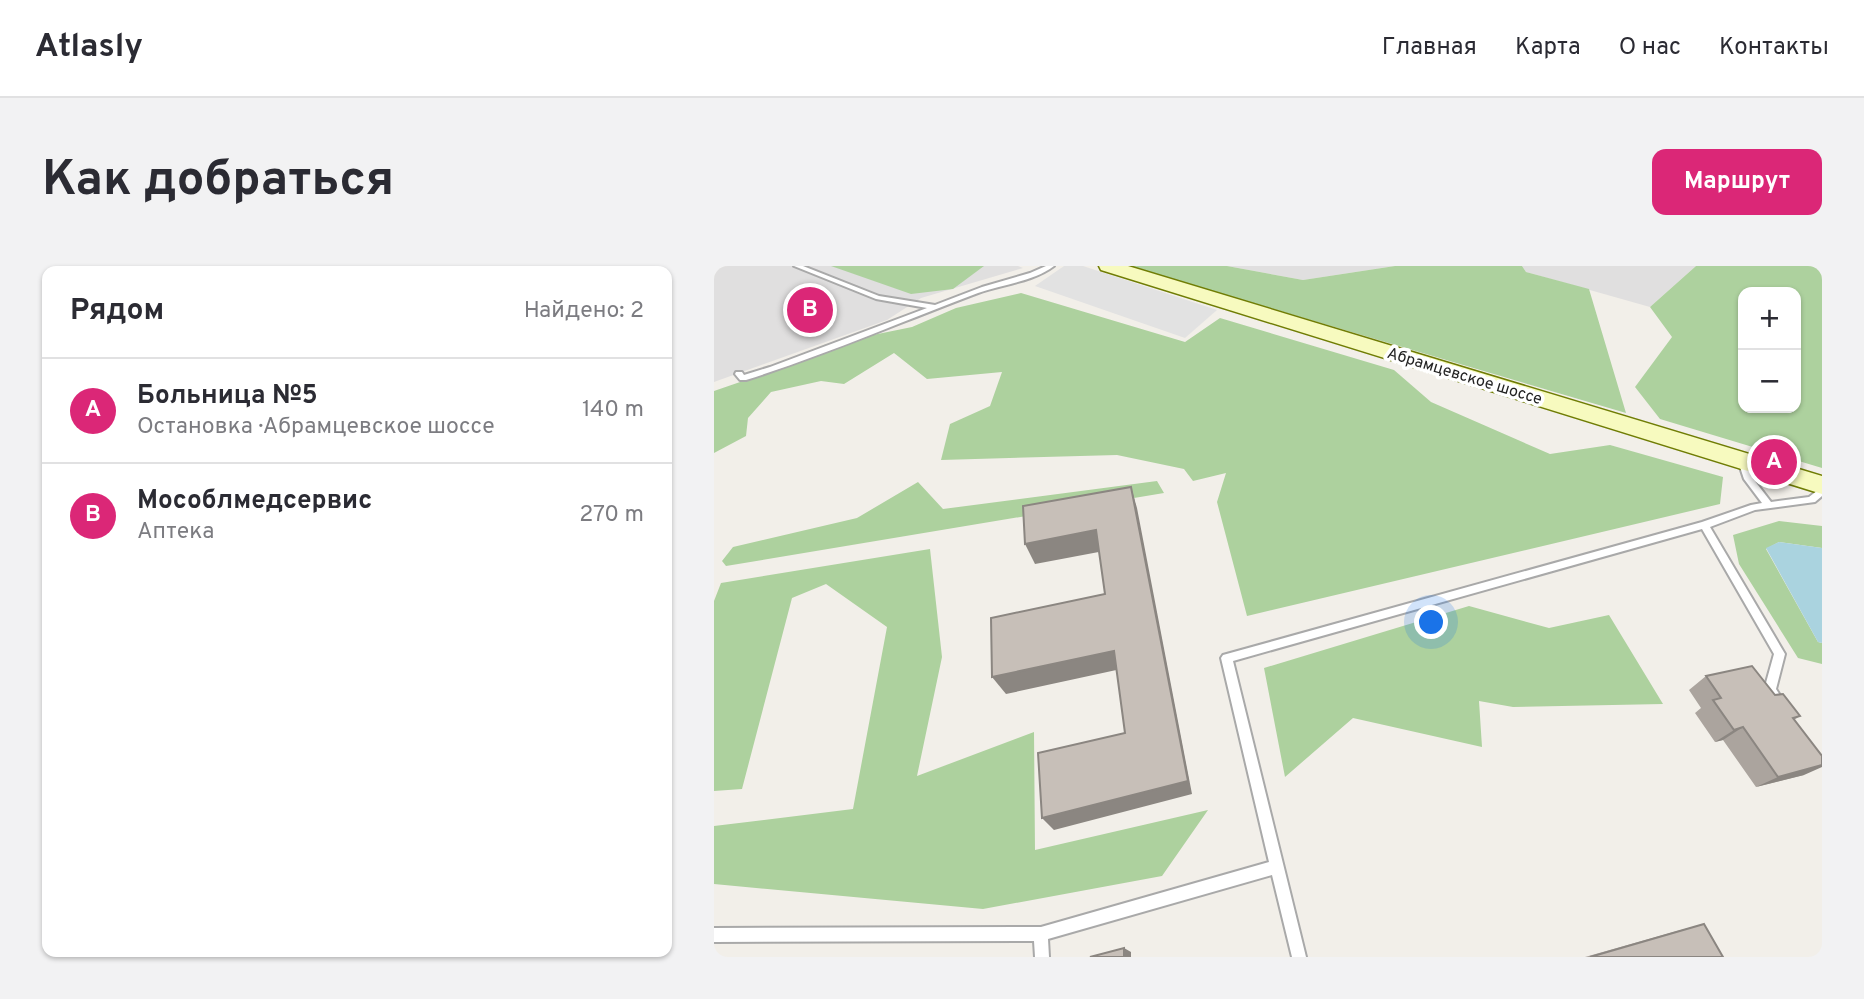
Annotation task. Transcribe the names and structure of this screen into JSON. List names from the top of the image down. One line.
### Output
{"streets":{"street":["Абрамцевское шоссе"]},"page":{"header":"Atlasly","nav":["Главная","Карта","О нас","Контакты"],"buttons":"Маршрут","title":"Как добраться","heading":["Рядом","Найдено: 2"],"pins":["B","A"],"map_buttons":["+","−"],"list":[{"mark":"A","name":"Больница №5","note":"Остановка · Абрамцевское шоссе","value":"140 m"},{"mark":"B","name":"Мособлмедсервис","note":"Аптека","value":"270 m"}]}}
